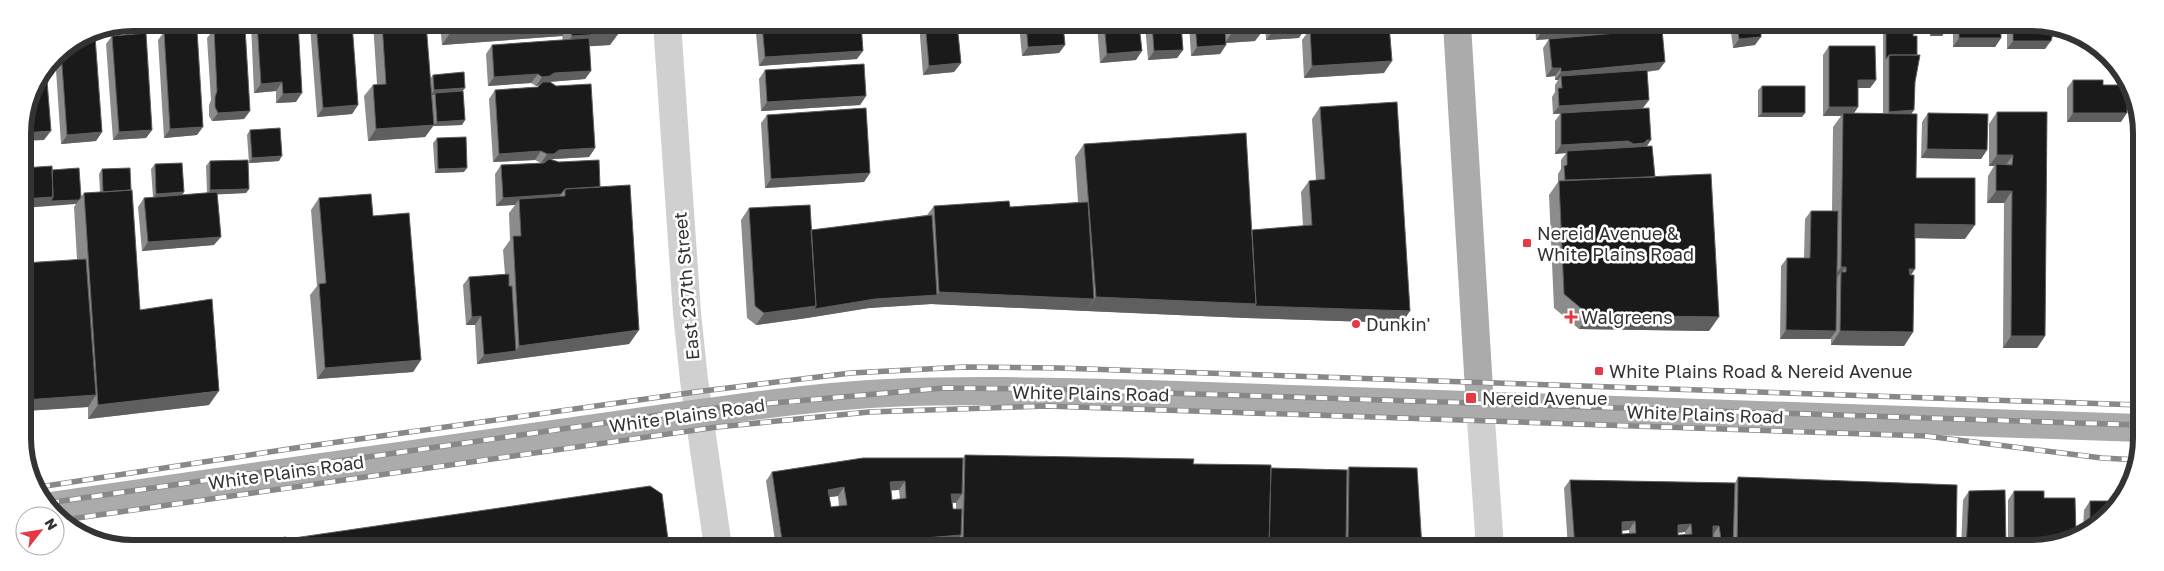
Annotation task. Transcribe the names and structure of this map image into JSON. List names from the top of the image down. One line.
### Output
{"streets":{"main road":["White Plains Road"],"street":["East 237th Street"]},"crossings":[["East 237th Street","White Plains Road"]],"places":{"transit":["Nereid Avenue & White Plains Road","White Plains Road & Nereid Avenue","Nereid Avenue"],"health":["Walgreens"],"other":["Dunkin'"]},"north":"top right"}
